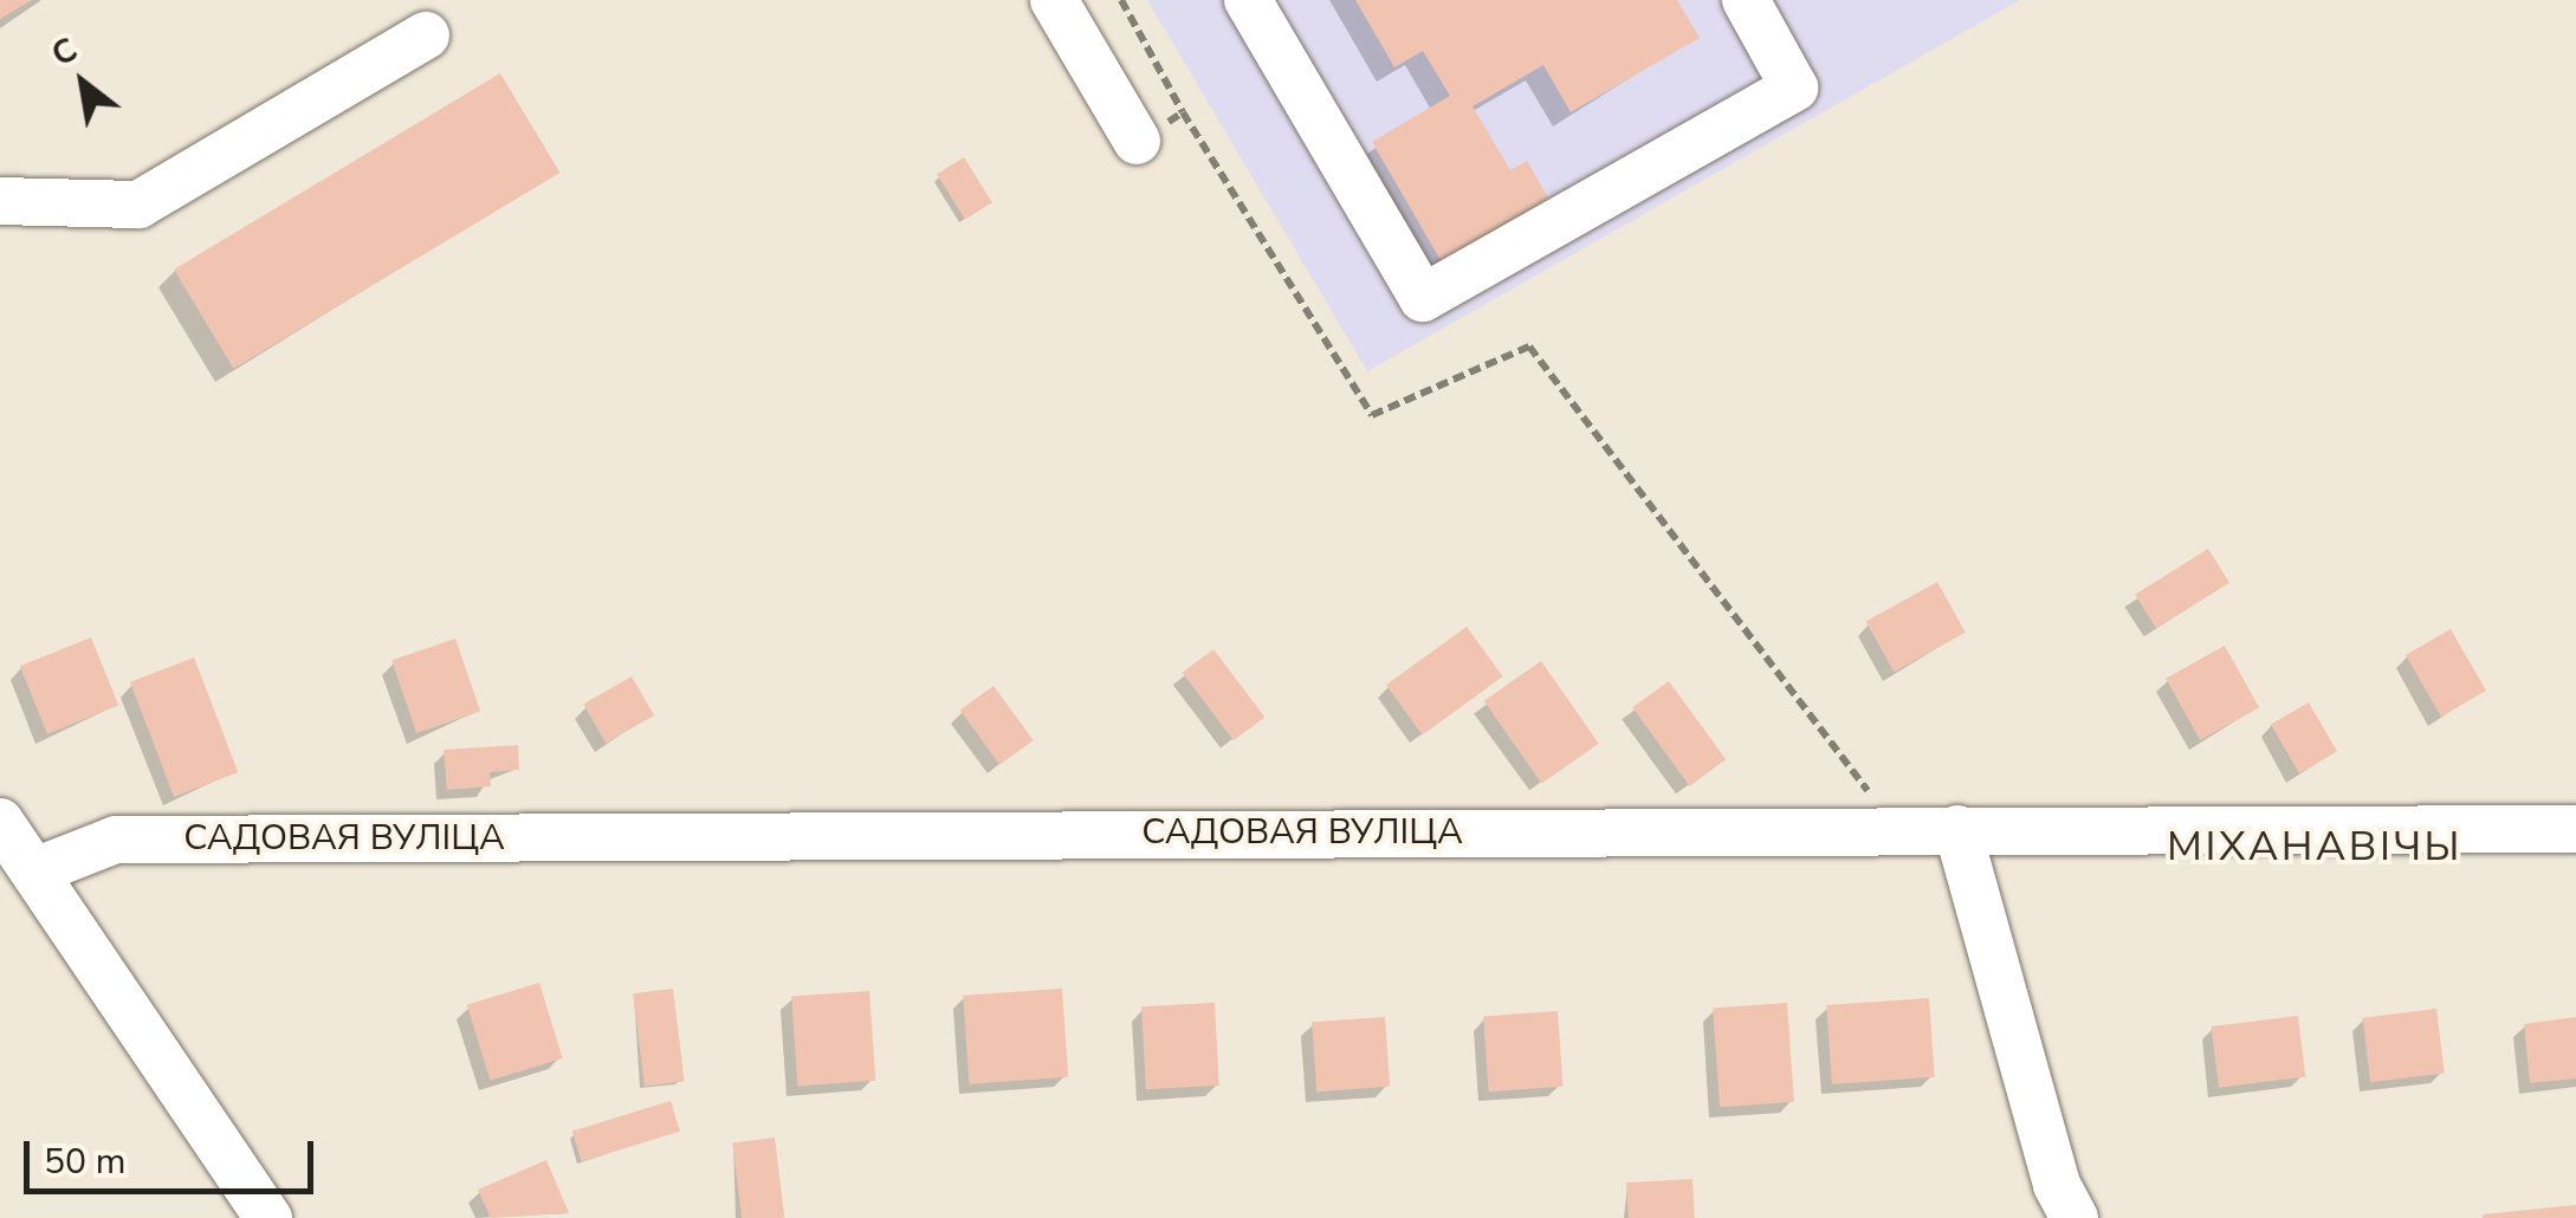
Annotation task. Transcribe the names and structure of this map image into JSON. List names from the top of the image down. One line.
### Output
{"streets":{"street":["САДОВАЯ ВУЛІЦА"]},"districts":["МІХАНАВІЧЫ"],"scale_bar":"50 m","north":"top left"}
